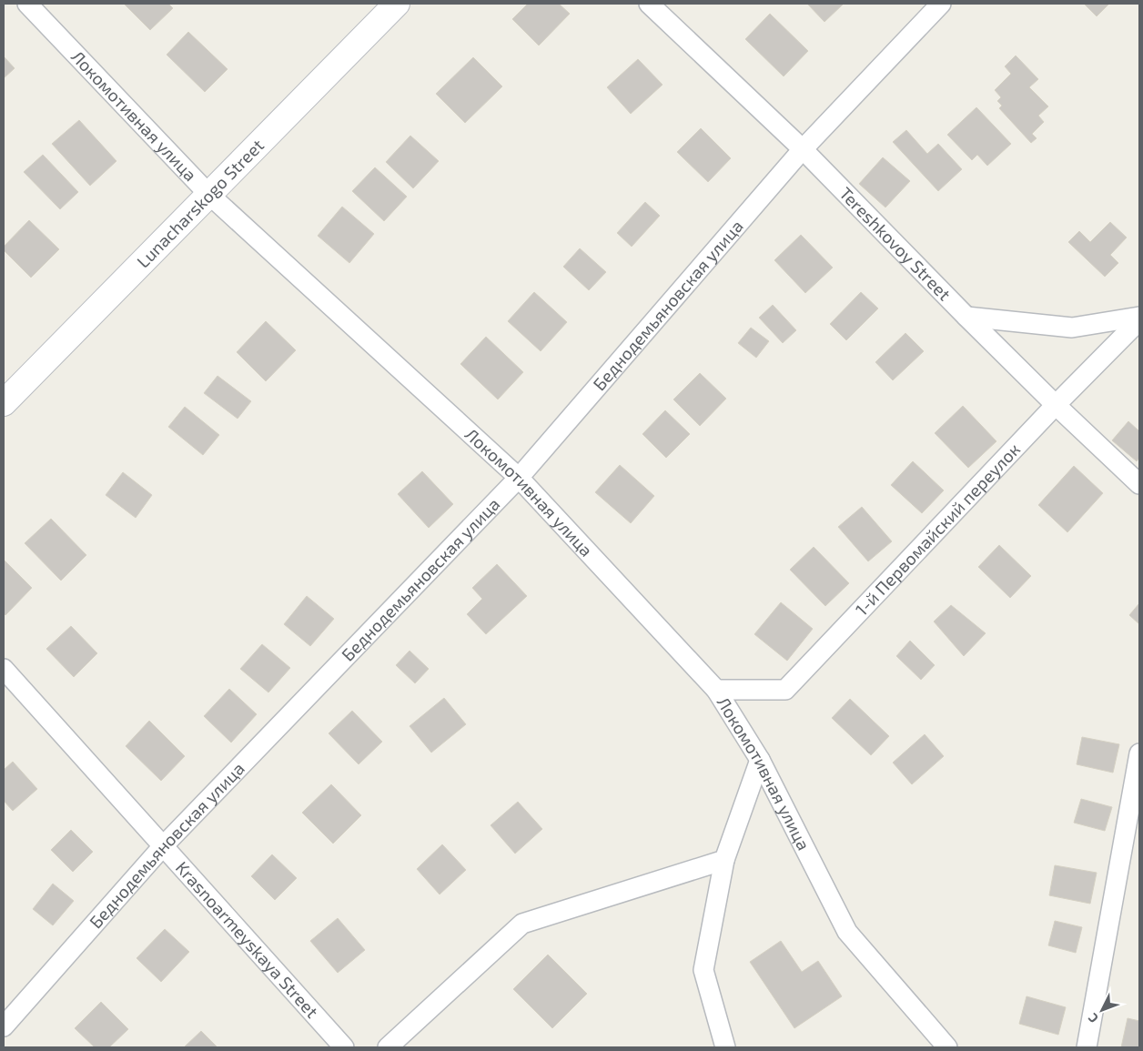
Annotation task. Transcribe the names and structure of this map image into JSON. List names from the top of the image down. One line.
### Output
{"streets":{"main road":["Lunacharskogo Street"],"street":["Локомотивная улица","Tereshkovoy Street","Беднодемьяновская улица","1-й Первомайский переулок","Krasnoarmeyskaya Street"]},"crossings":[["Локомотивная улица","Lunacharskogo Street"],["Локомотивная улица","Беднодемьяновская улица"],["Локомотивная улица","1-й Первомайский переулок"],["Tereshkovoy Street","Беднодемьяновская улица"],["Tereshkovoy Street","1-й Первомайский переулок"],["Беднодемьяновская улица","Krasnoarmeyskaya Street"]],"north":"bottom left"}
